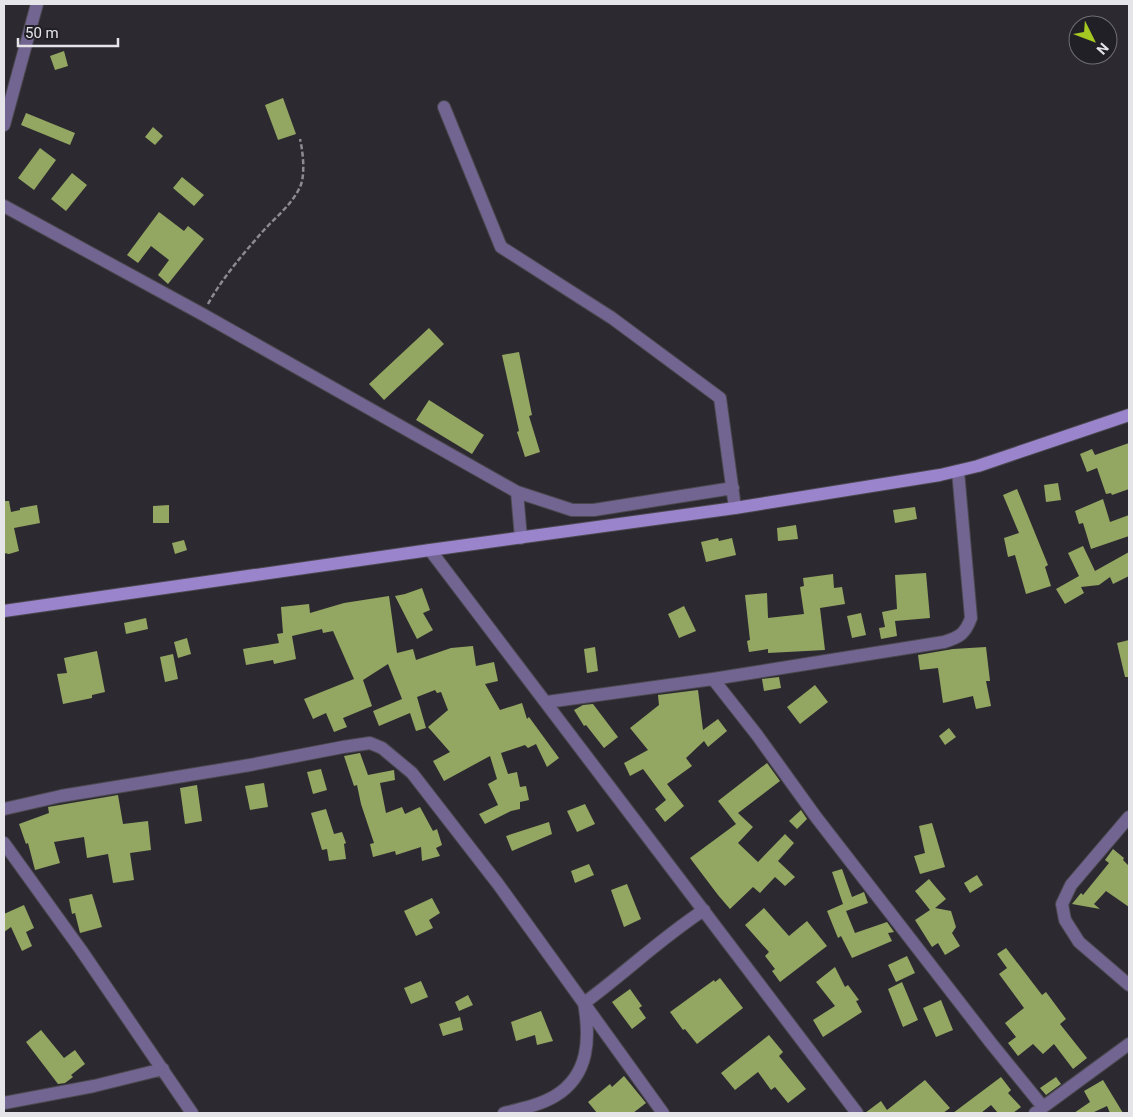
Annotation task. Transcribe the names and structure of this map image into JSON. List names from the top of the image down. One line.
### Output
{"scale_bar":"50 m","north":"bottom right"}
